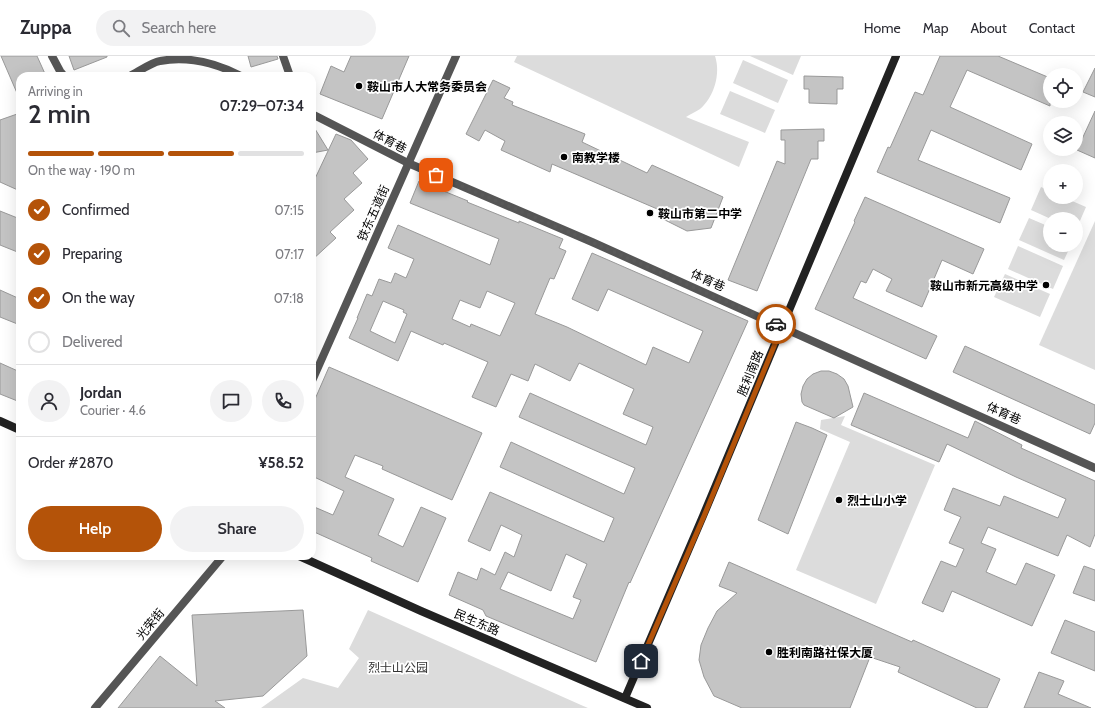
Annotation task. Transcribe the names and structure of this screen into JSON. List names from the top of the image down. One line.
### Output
{"streets":{"main road":["胜利南路","民生东路"],"street":["体育巷","铁东五道街","光荣街"]},"crossings":[["体育巷","铁东五道街"],["体育巷","胜利南路"],["胜利南路","民生东路"]],"parks":["烈士山公园"],"places":["鞍山市人大常务委员会","南教学楼","鞍山市第二中学","鞍山市新元高级中学","烈士山小学","胜利南路社保大厦"],"page":{"header":"Zuppa","search":"Search here","nav":["Home","Map","About","Contact"],"map_buttons":["+","−"],"heading":["2 min","Arriving in","07:29–07:34"],"panel":["Jordan","Courier · 4.6","Order #2870","¥58.52"],"bar":"On the way · 190 m","list":[["Confirmed","07:15"],["Preparing","07:17"],["On the way","07:18"],"Delivered"],"buttons":["Help","Share"]}}
